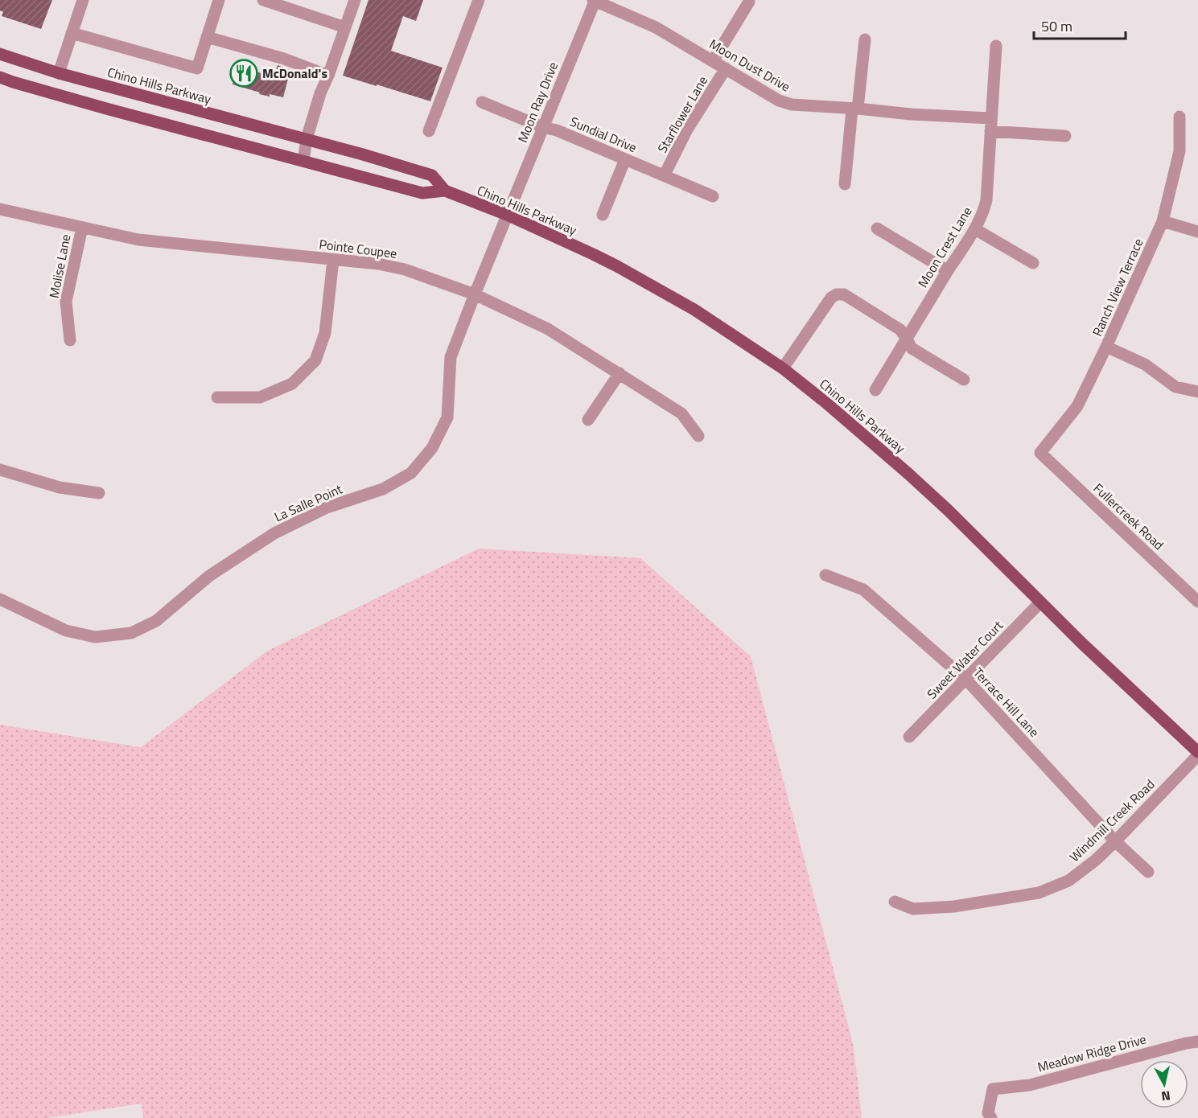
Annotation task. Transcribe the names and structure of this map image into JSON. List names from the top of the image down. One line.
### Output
{"streets":{"main road":["Chino Hills Parkway"],"street":["Moon Dust Drive","Moon Ray Drive","Starflower Lane","Sundial Drive","Moon Crest Lane","Pointe Coupee","Molise Lane","Ranch View Terrace","La Salle Point","Fullercreek Road","Sweet Water Court","Terrace Hill Lane","Windmill Creek Road","Meadow Ridge Drive"]},"crossings":[["Moon Dust Drive","Moon Ray Drive"],["Moon Dust Drive","Starflower Lane"],["Moon Dust Drive","Moon Crest Lane"],["Chino Hills Parkway","Moon Ray Drive"],["Chino Hills Parkway","La Salle Point"],["Chino Hills Parkway","Sweet Water Court"],["Chino Hills Parkway","Windmill Creek Road"],["Moon Ray Drive","Sundial Drive"],["Moon Ray Drive","La Salle Point"],["Starflower Lane","Sundial Drive"],["Pointe Coupee","Molise Lane"],["Pointe Coupee","La Salle Point"],["Ranch View Terrace","Fullercreek Road"],["Sweet Water Court","Terrace Hill Lane"],["Terrace Hill Lane","Windmill Creek Road"]],"places":{"restaurant":["McDonald's"]},"scale_bar":"50 m","north":"bottom"}
